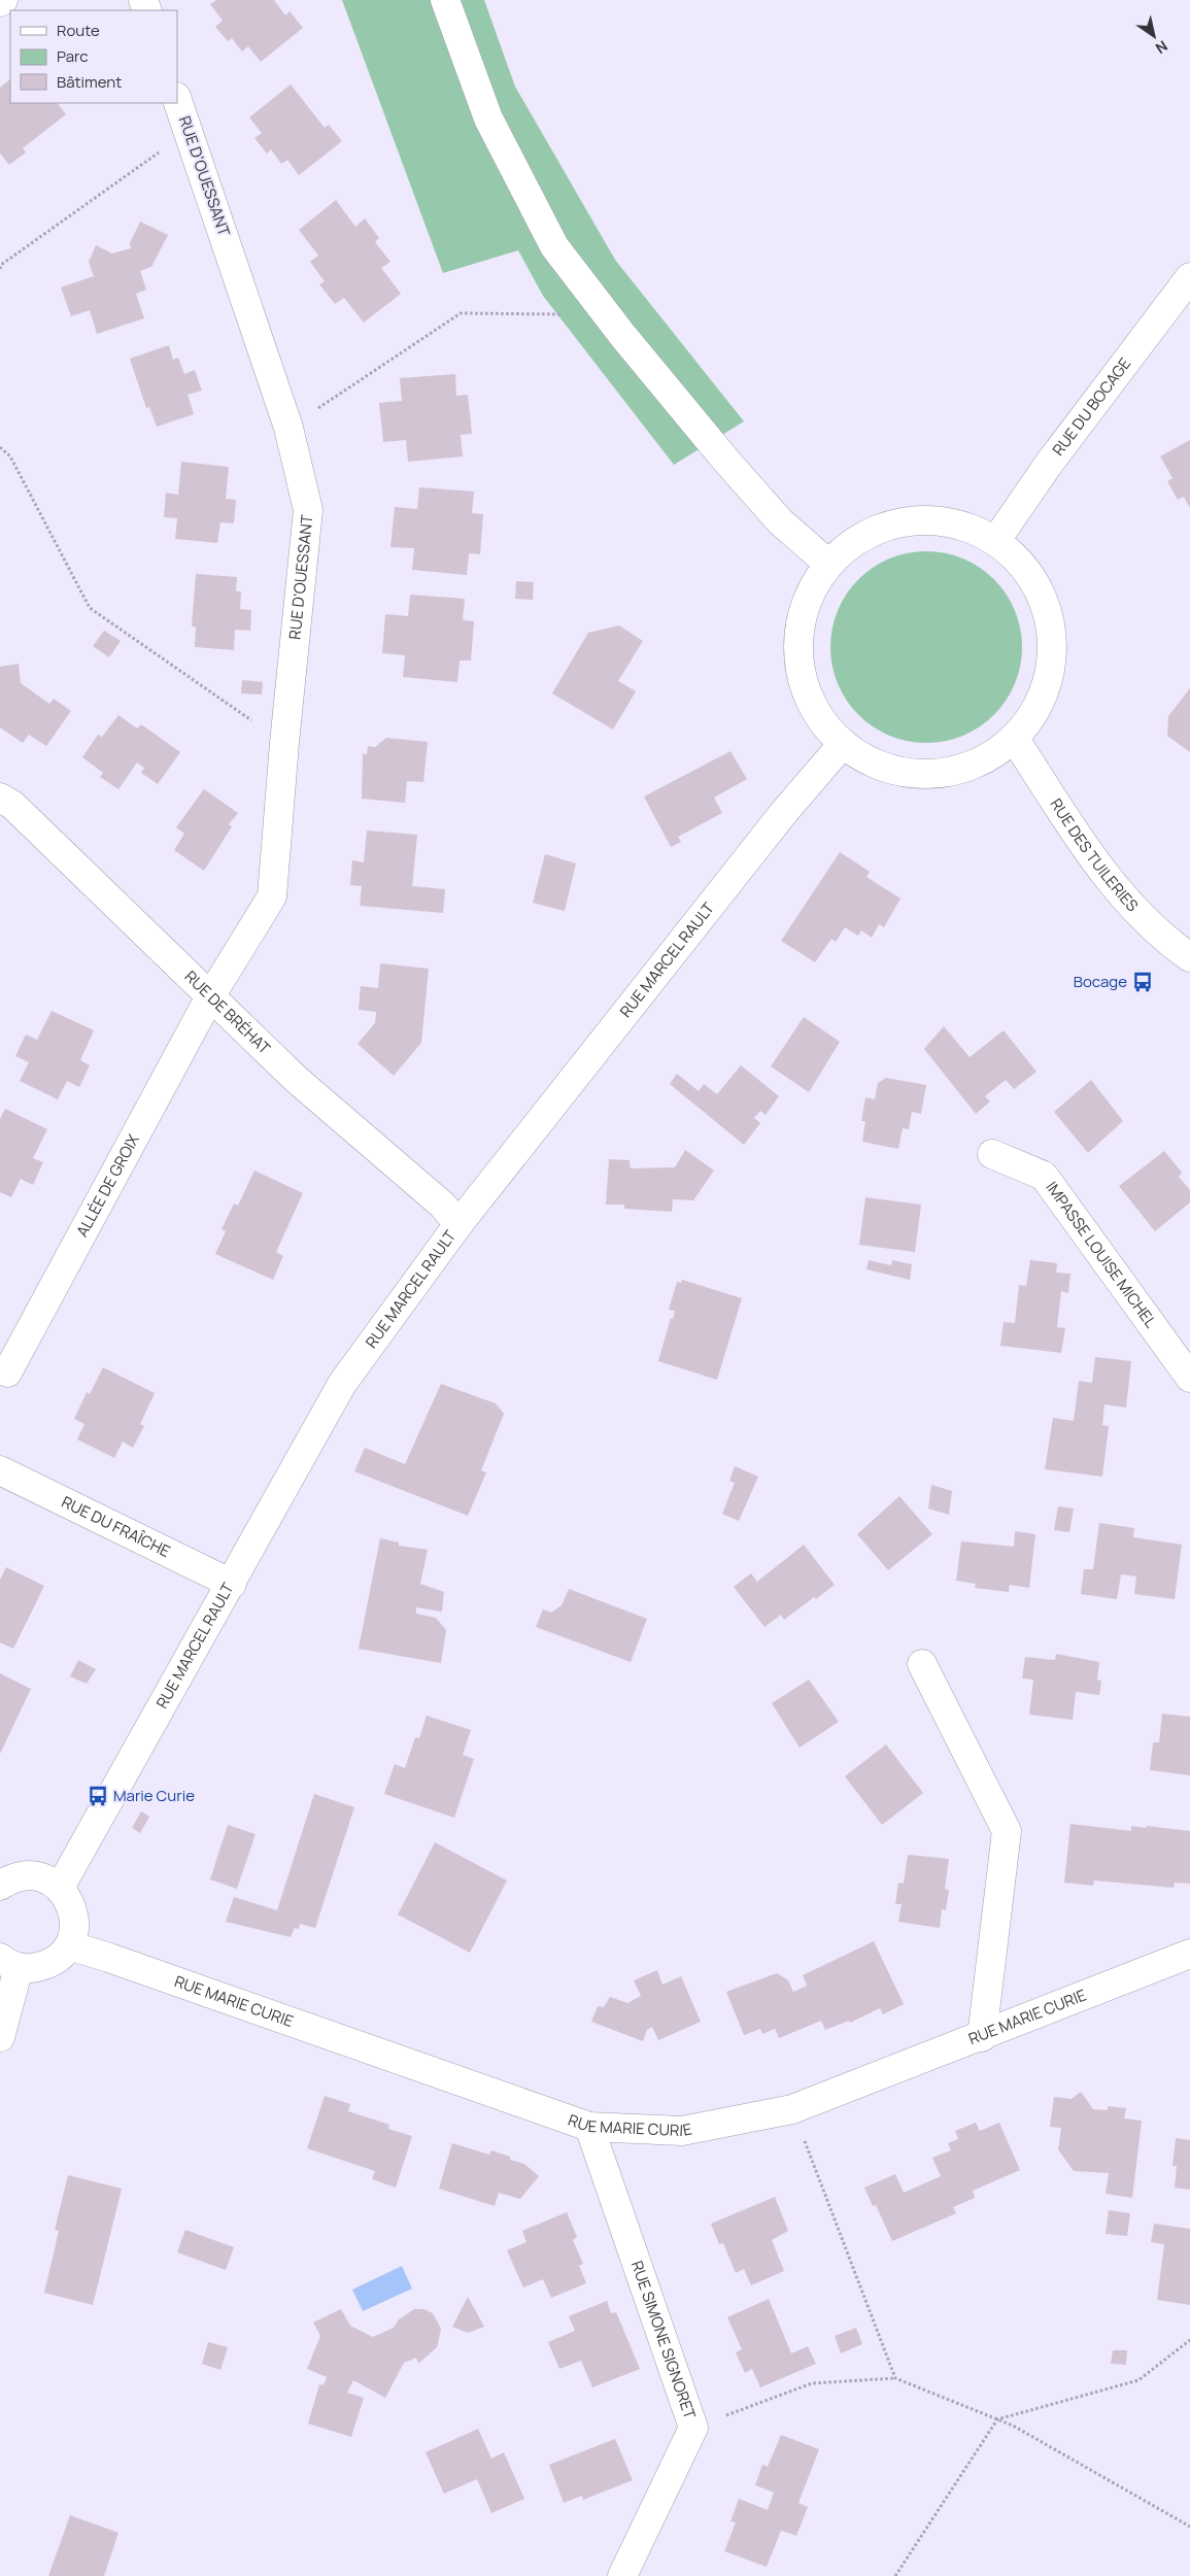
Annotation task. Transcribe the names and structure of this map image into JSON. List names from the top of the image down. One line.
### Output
{"streets":{"street":["RUE D'OUESSANT","RUE DU BOCAGE","RUE DES TUILERIES","RUE MARCEL RAULT","RUE DE BRÉHAT","ALLÉE DE GROIX","IMPASSE LOUISE MICHEL","RUE DU FRAÎCHE","RUE MARIE CURIE","RUE SIMONE SIGNORET"]},"crossings":[["RUE D'OUESSANT","RUE DE BRÉHAT"],["RUE D'OUESSANT","ALLÉE DE GROIX"],["RUE MARCEL RAULT","RUE DE BRÉHAT"],["RUE MARCEL RAULT","RUE DU FRAÎCHE"],["RUE DE BRÉHAT","ALLÉE DE GROIX"],["RUE MARIE CURIE","RUE SIMONE SIGNORET"]],"places":{"bus stop":["Bocage","Marie Curie"]},"legend":["Route","Parc","Bâtiment"],"north":"bottom right"}
